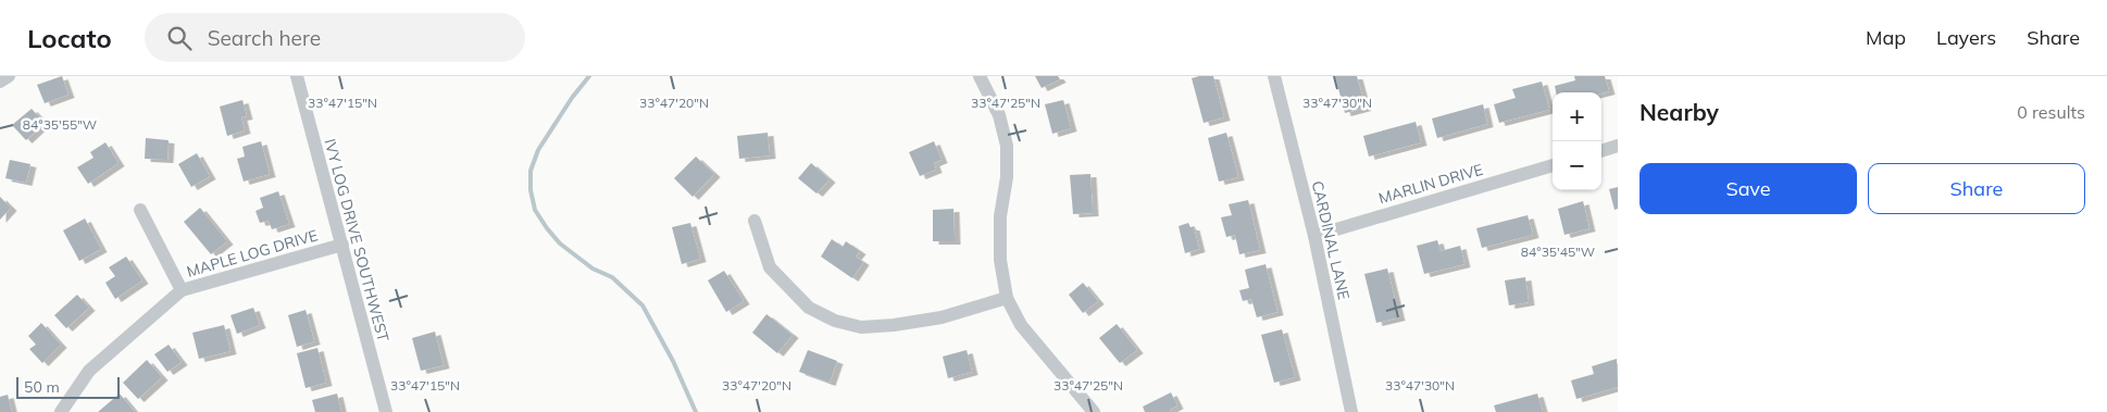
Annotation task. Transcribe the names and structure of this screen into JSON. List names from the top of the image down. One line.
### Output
{"streets":{"street":["MARLIN DRIVE","IVY LOG DRIVE SOUTHWEST","CARDINAL LANE","MAPLE LOG DRIVE"]},"crossings":[["MARLIN DRIVE","CARDINAL LANE"],["IVY LOG DRIVE SOUTHWEST","MAPLE LOG DRIVE"]],"scale_bar":"50 m","page":{"header":"Locato","search":"Search here","nav":["Map","Layers","Share"],"heading":["Nearby","0 results"],"map_buttons":["+","−"],"buttons":["Save","Share"],"scale":"50 m"},"coordinates":["33°47'15\"N","33°47'20\"N","33°47'25\"N","33°47'30\"N","84°35'55\"W","84°35'45\"W"]}
